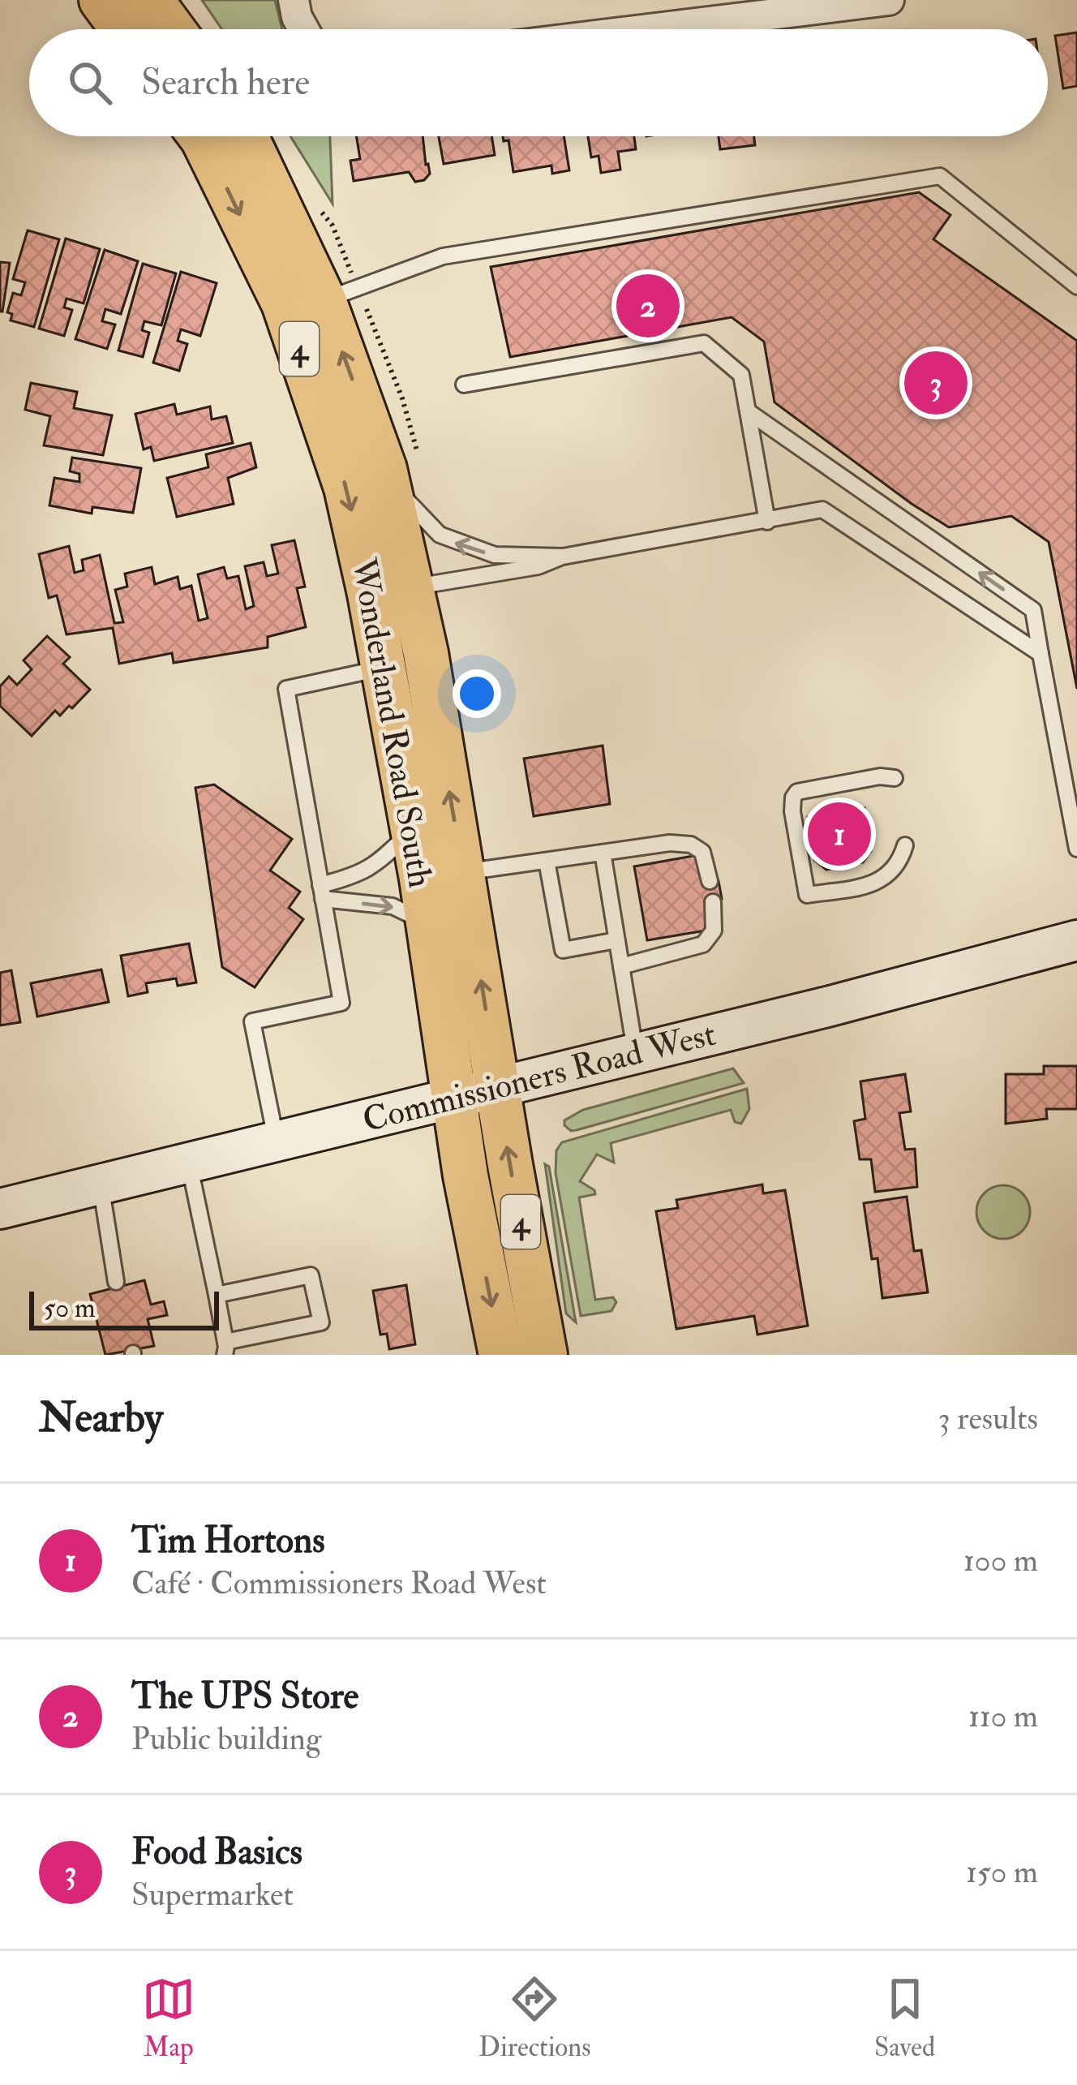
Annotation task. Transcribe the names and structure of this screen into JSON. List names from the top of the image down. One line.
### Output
{"streets":{"main road":["4","Wonderland Road South","Commissioners Road West"]},"crossings":[["Wonderland Road South","Commissioners Road West"]],"scale_bar":"50 m","page":{"search":"Search here","pins":["2","3","1"],"scale":"50 m","heading":["Nearby","3 results"],"list":[{"mark":"1","name":"Tim Hortons","note":"Café · Commissioners Road West","value":"100 m"},{"mark":"2","name":"The UPS Store","note":"Public building","value":"110 m"},{"mark":"3","name":"Food Basics","note":"Supermarket","value":"150 m"}],"nav":["Map","Directions","Saved"]}}
